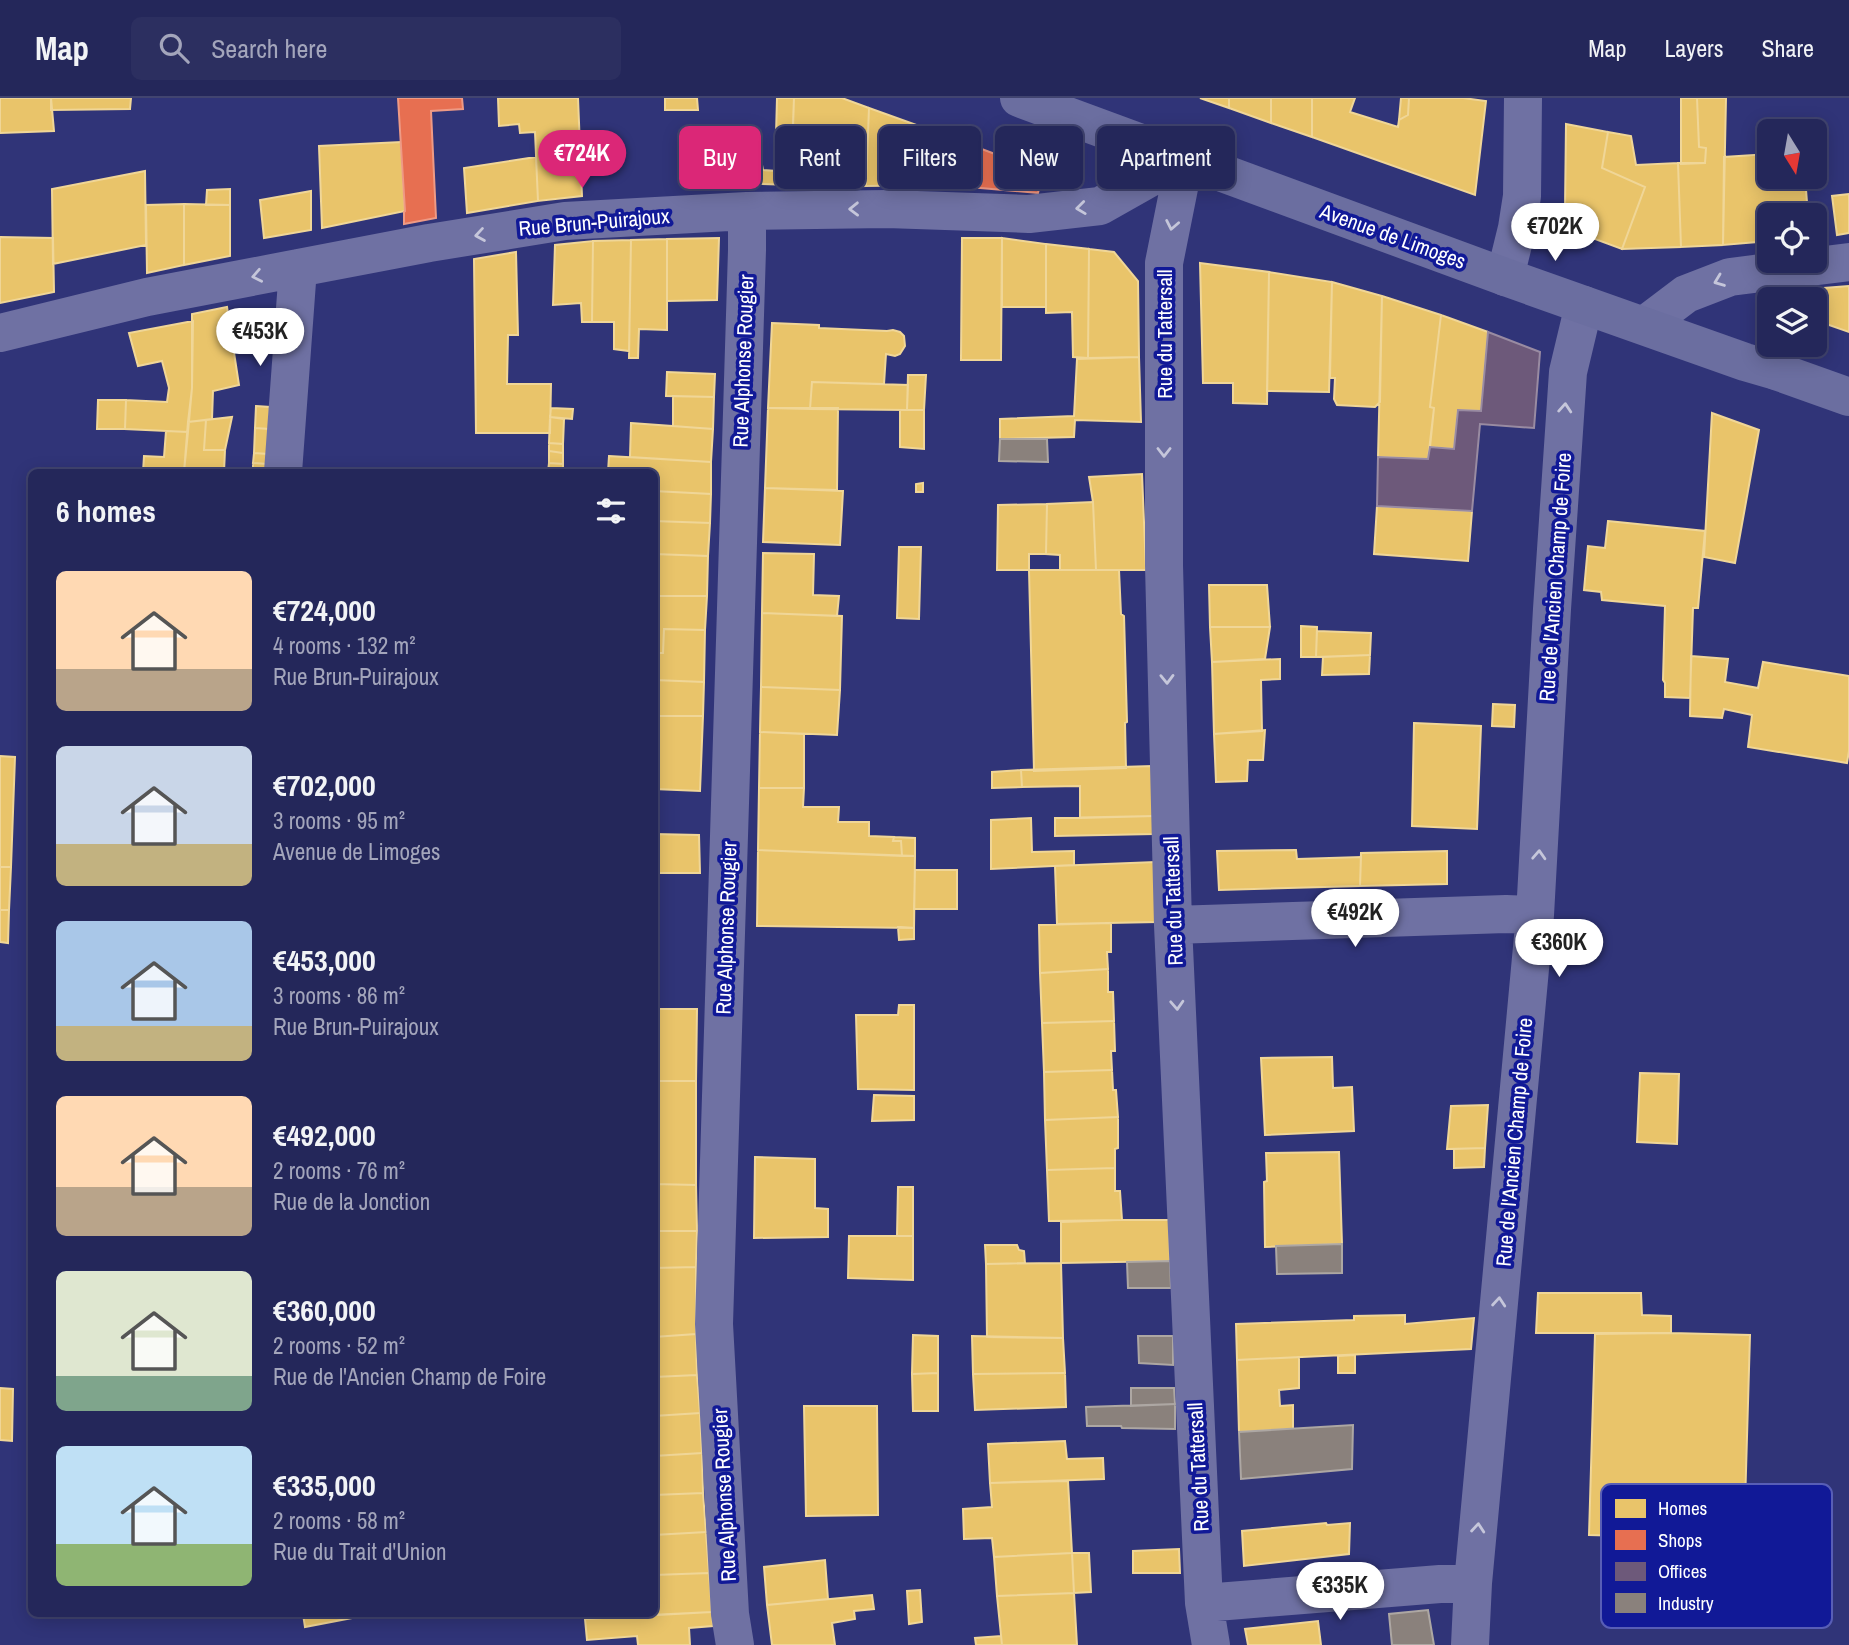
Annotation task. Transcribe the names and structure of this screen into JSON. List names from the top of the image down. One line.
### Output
{"streets":{"main road":["Avenue de Limoges"],"street":["Rue Brun-Puirajoux","Rue du Tattersall","Rue Alphonse Rougier","Rue de l'Ancien Champ de Foire"]},"crossings":[["Rue Brun-Puirajoux","Rue Alphonse Rougier"],["Avenue de Limoges","Rue de l'Ancien Champ de Foire"]],"one_way":["Rue Brun-Puirajoux","Rue du Tattersall","Rue de l'Ancien Champ de Foire"],"legend":["Homes","Shops","Offices","Industry"],"north":"bottom","page":{"header":"Map","search":"Search here","nav":["Map","Layers","Share"],"chip":["Buy","Rent","Filters","New","Apartment"],"price":["€724K","€702K","€453K","€492K","€360K","€335K"],"heading":"6 homes","list":[{"name":"€724,000","note":"4 rooms · 132 m² · Rue Brun-Puirajoux"},{"name":"€702,000","note":"3 rooms · 95 m² · Avenue de Limoges"},{"name":"€453,000","note":"3 rooms · 86 m² · Rue Brun-Puirajoux"},{"name":"€492,000","note":"2 rooms · 76 m² · Rue de la Jonction"},{"name":"€360,000","note":"2 rooms · 52 m² · Rue de l'Ancien Champ de Foire"},{"name":"€335,000","note":"2 rooms · 58 m² · Rue du Trait d'Union"}]}}
